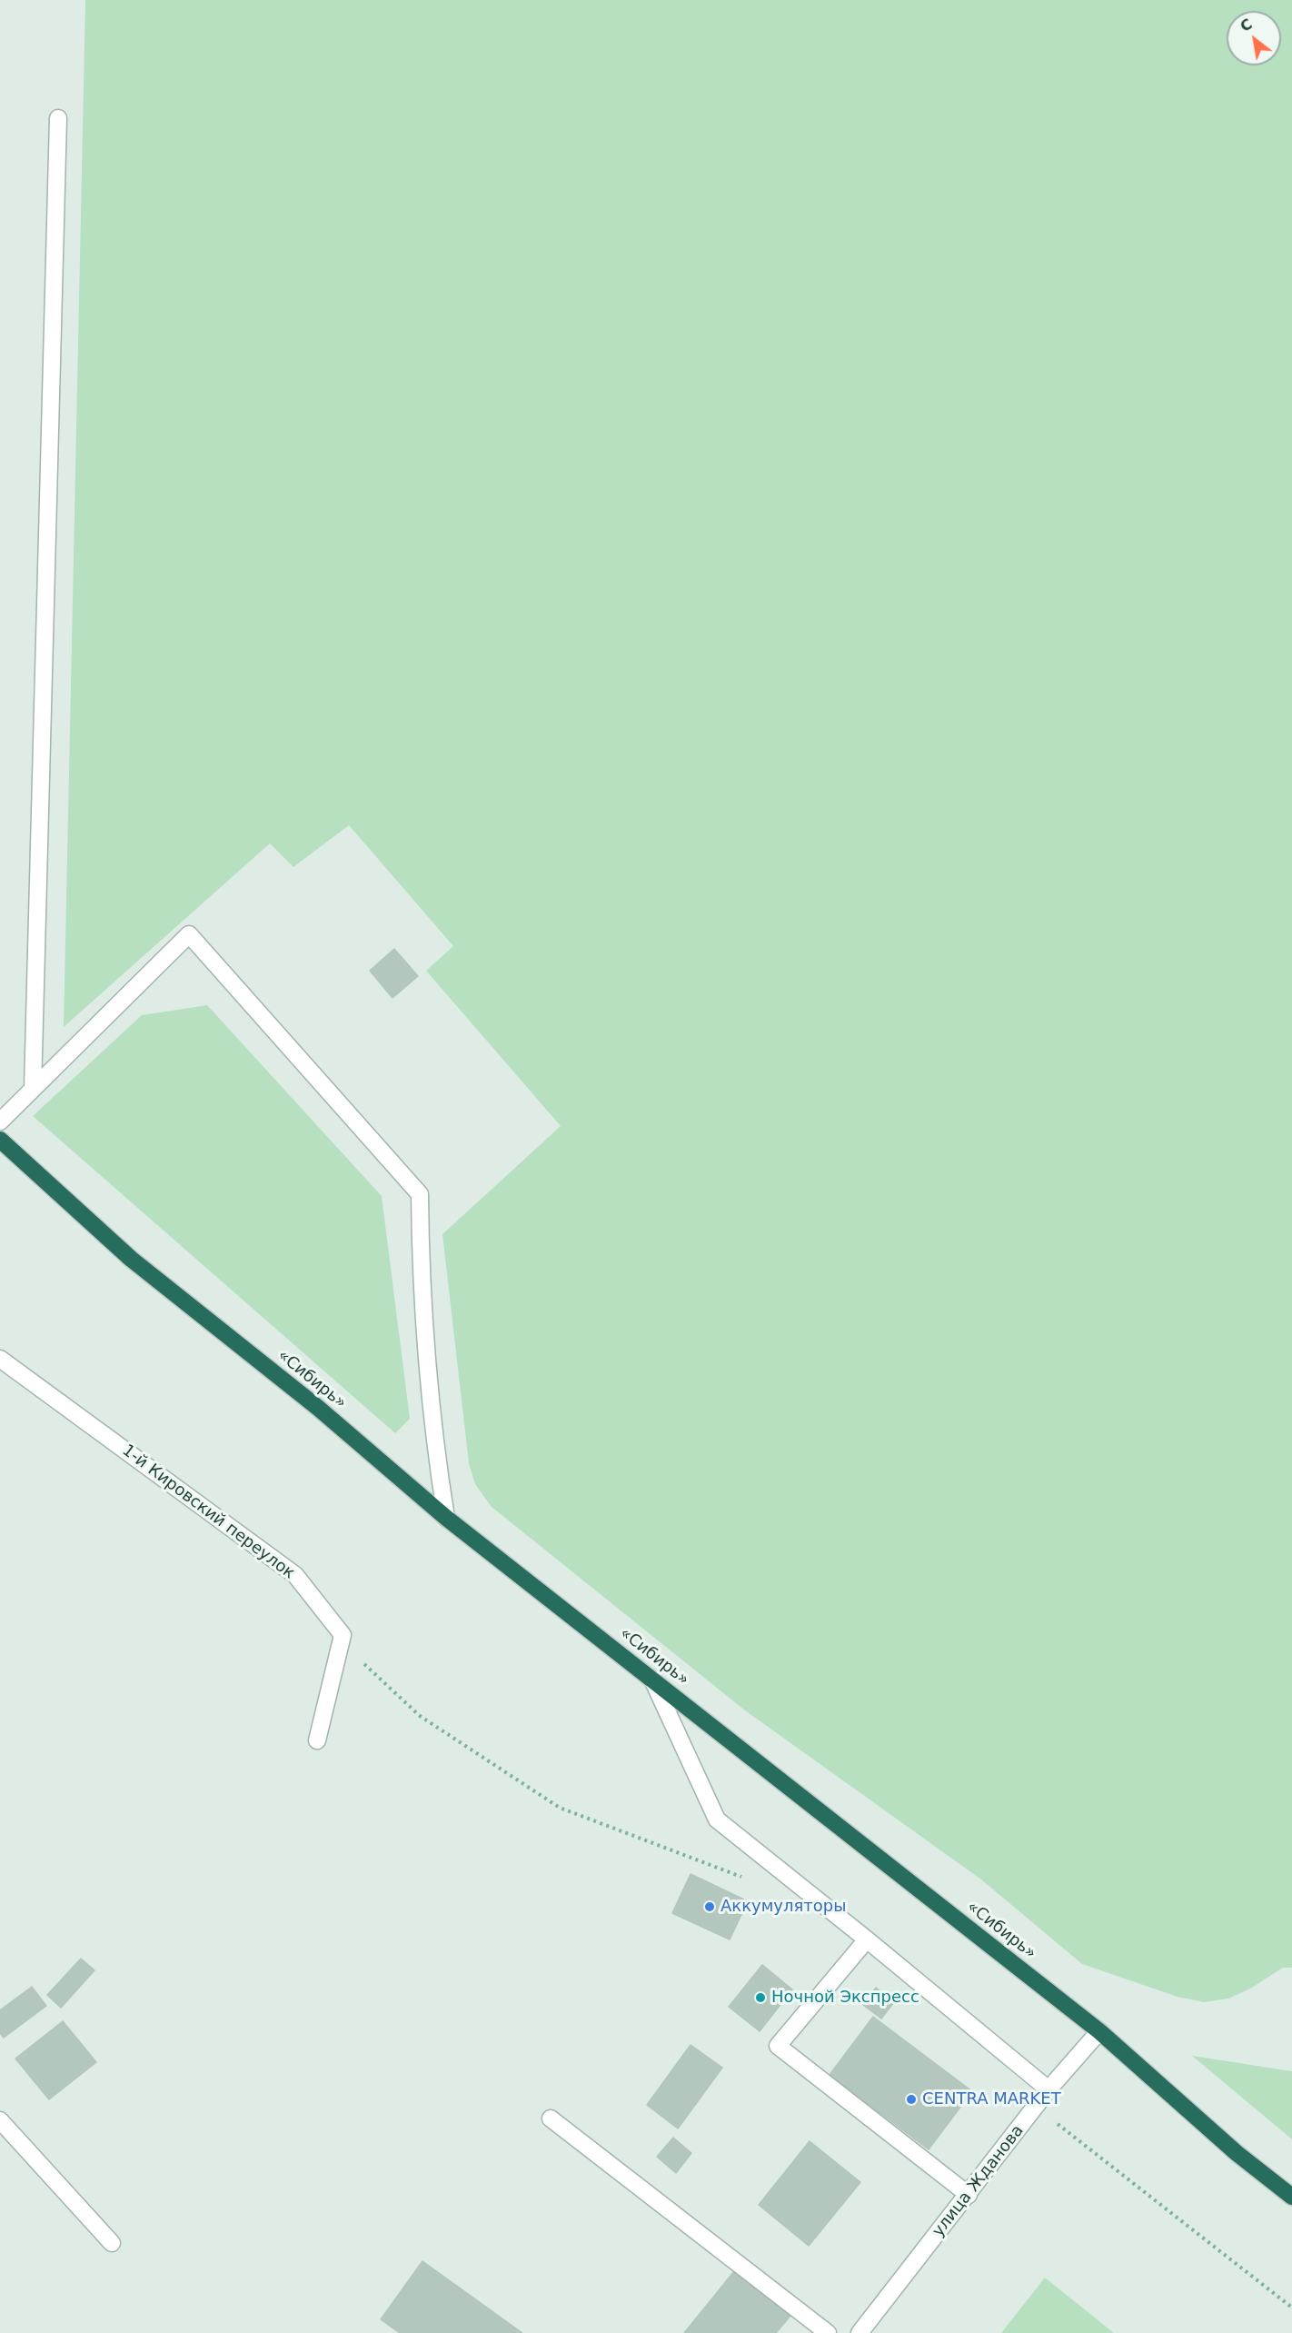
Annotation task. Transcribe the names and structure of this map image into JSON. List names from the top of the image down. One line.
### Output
{"streets":{"highway":["«Сибирь»"],"street":["1-й Кировский переулок","улица Жданова"]},"crossings":[["«Сибирь»","улица Жданова"]],"places":["Аккумуляторы","Ночной Экспресс","CENTRA MARKET"],"north":"top left"}
